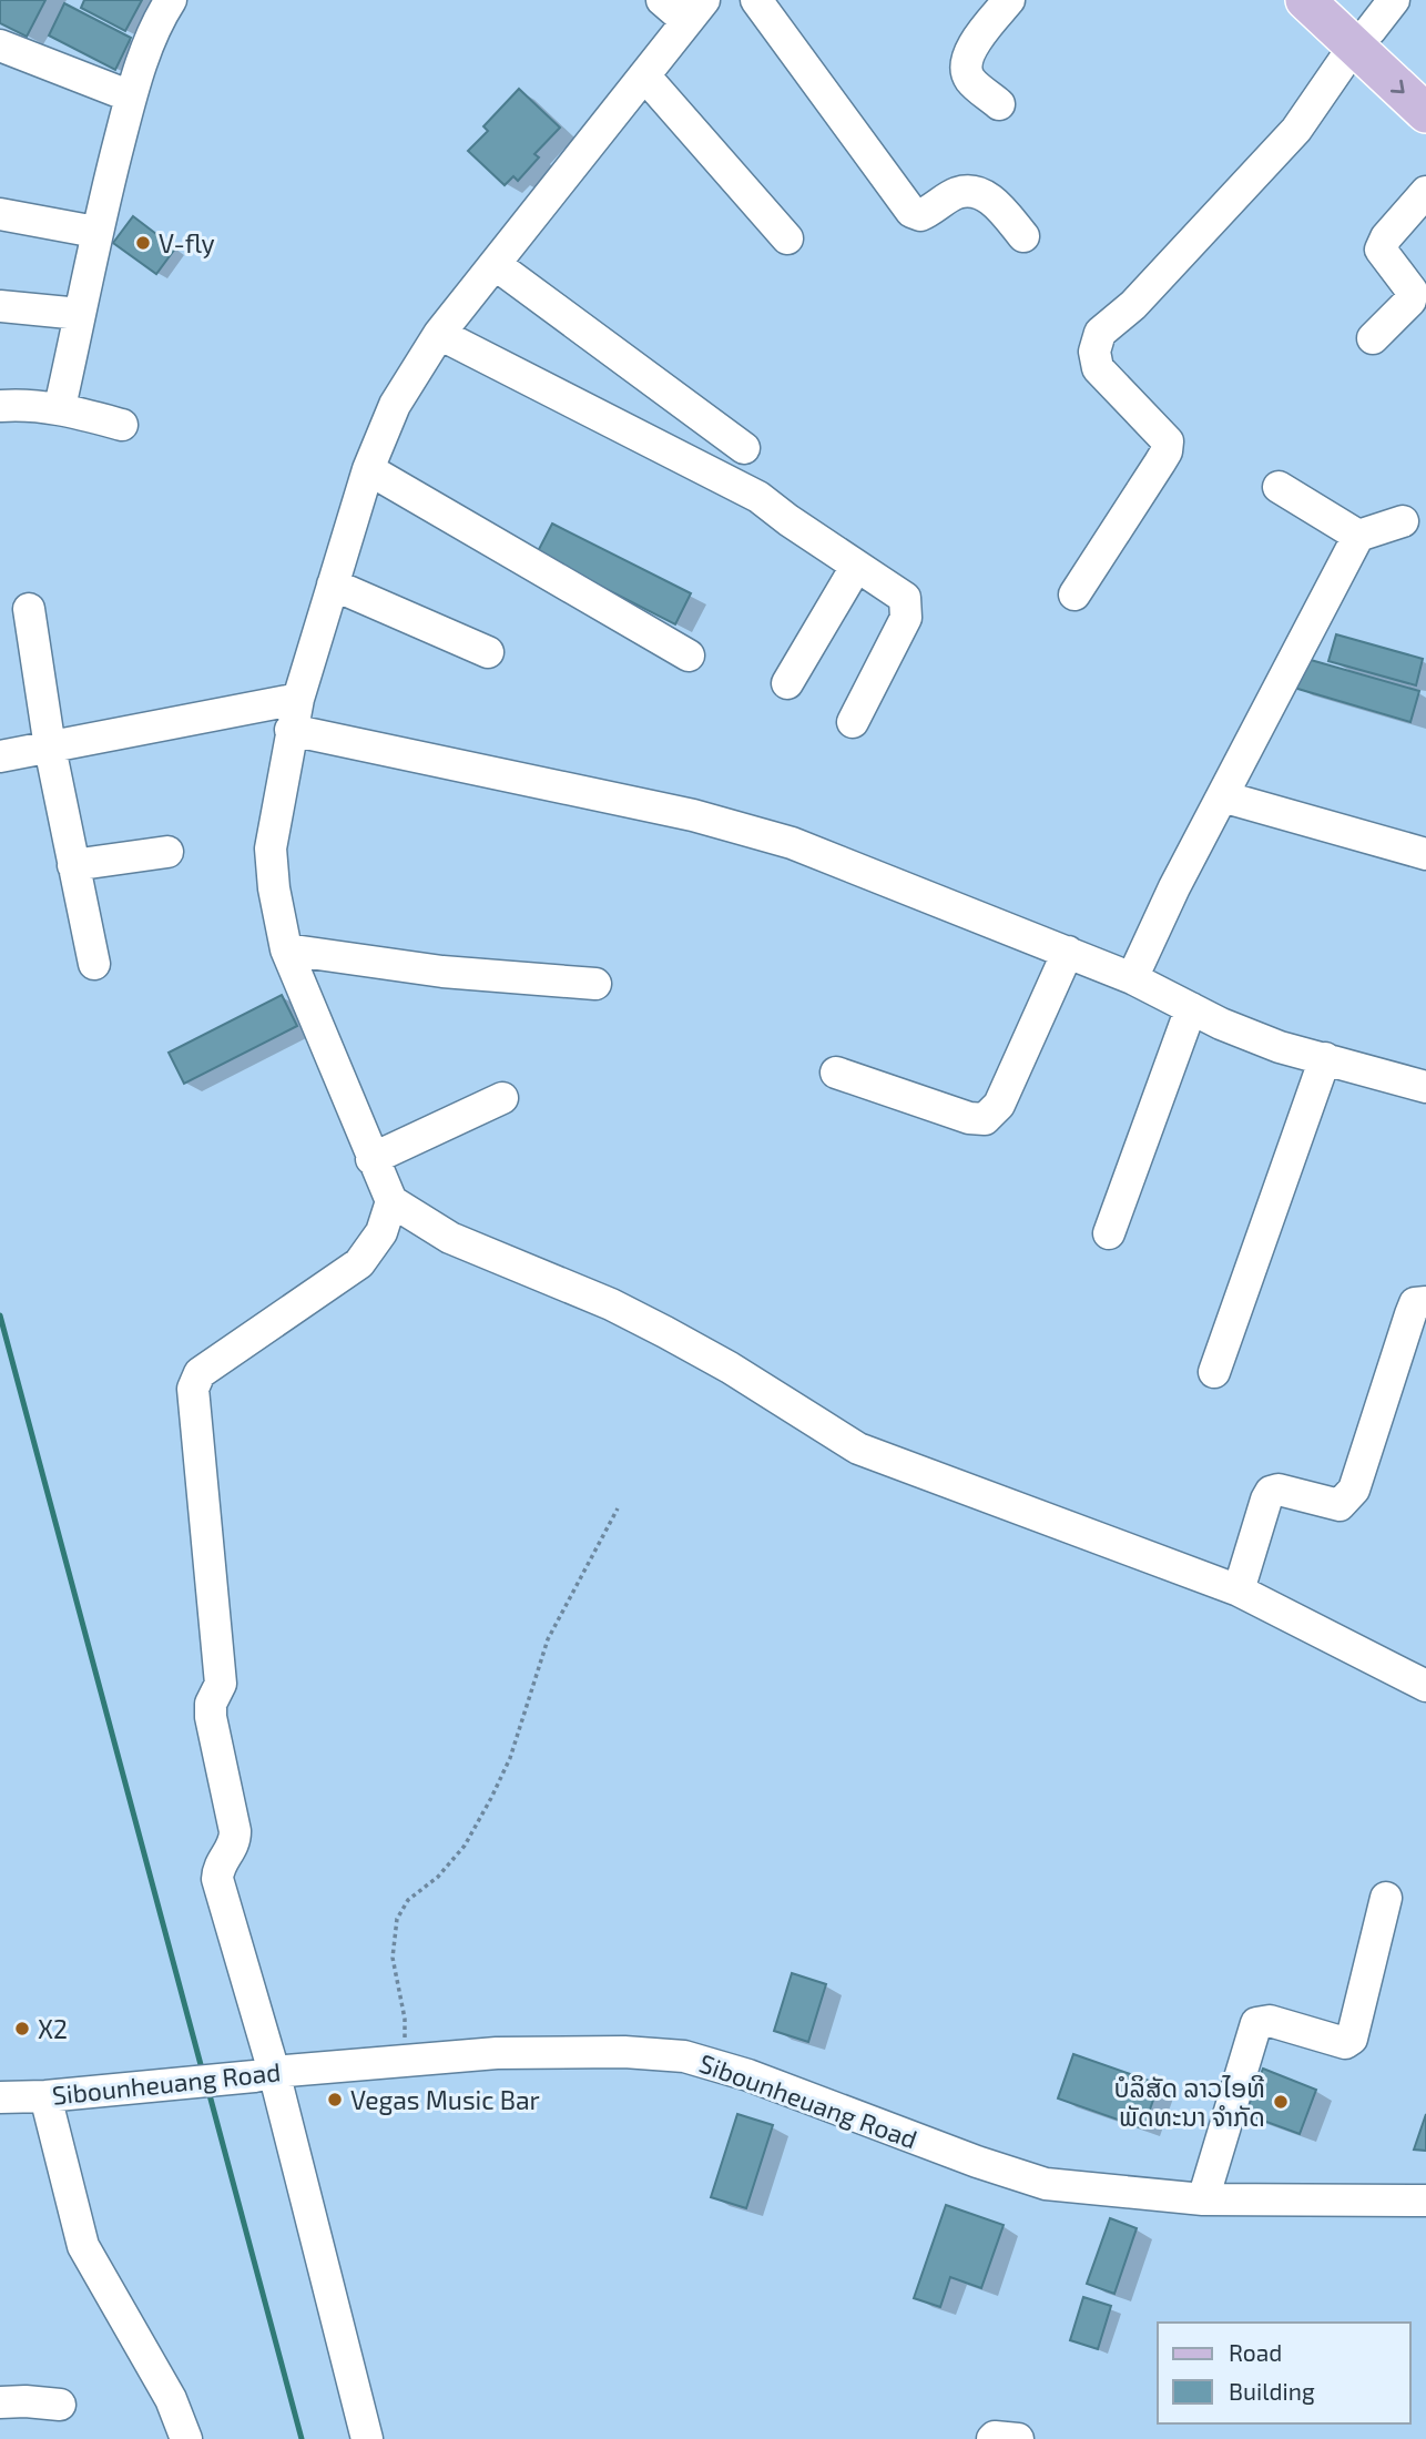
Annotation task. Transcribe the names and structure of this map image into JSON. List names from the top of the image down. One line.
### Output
{"streets":{"street":["Sibounheuang Road"]},"places":["V-fly","X2","Vegas Music Bar","ບໍລິສັດ ລາວໄອທີ ພັດທະນາ ຈຳກັດ"],"legend":["Road","Building"]}
